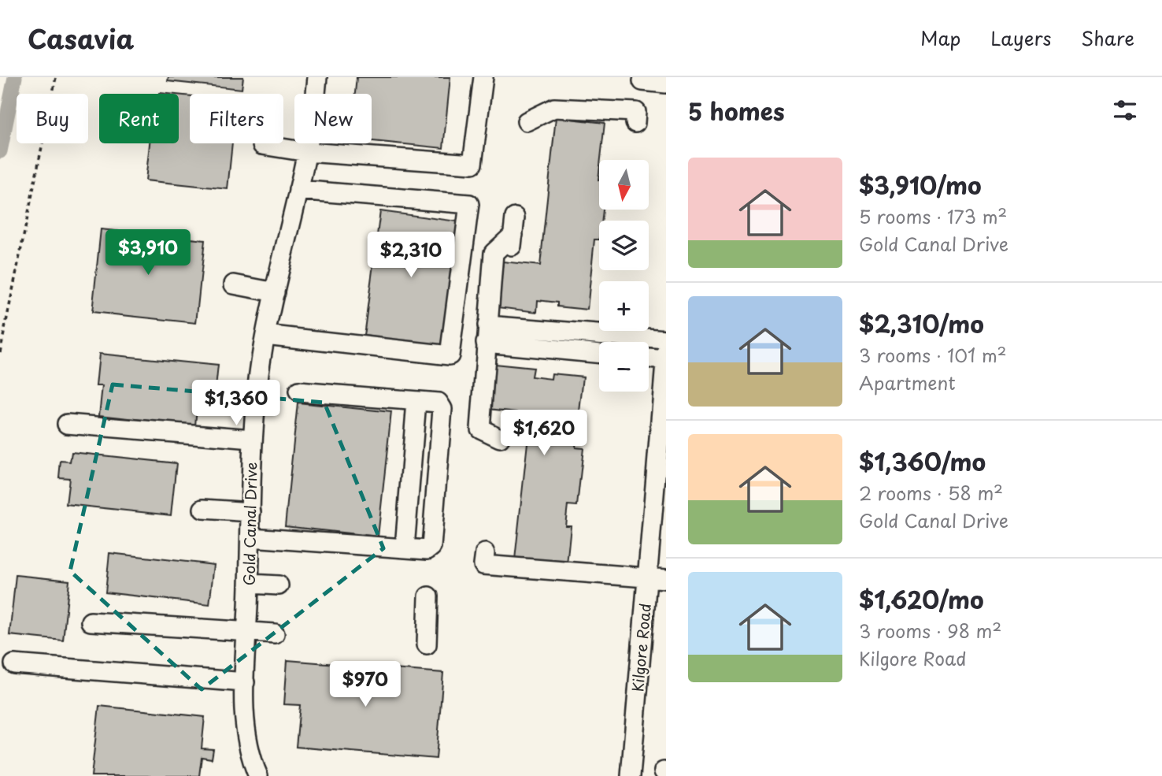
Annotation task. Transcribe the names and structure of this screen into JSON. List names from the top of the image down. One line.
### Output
{"streets":{"street":["Gold Canal Drive","Kilgore Road"]},"north":"bottom","page":{"header":"Casavia","nav":["Map","Layers","Share"],"heading":"5 homes","chip":["Buy","Rent","Filters","New"],"list":[{"name":"$3,910/mo","note":"5 rooms · 173 m² · Gold Canal Drive"},{"name":"$2,310/mo","note":"3 rooms · 101 m² · Apartment"},{"name":"$1,360/mo","note":"2 rooms · 58 m² · Gold Canal Drive"},{"name":"$1,620/mo","note":"3 rooms · 98 m² · Kilgore Road"}],"map_buttons":["+","−"],"price":["$3,910","$2,310","$1,360","$1,620","$970"]}}
